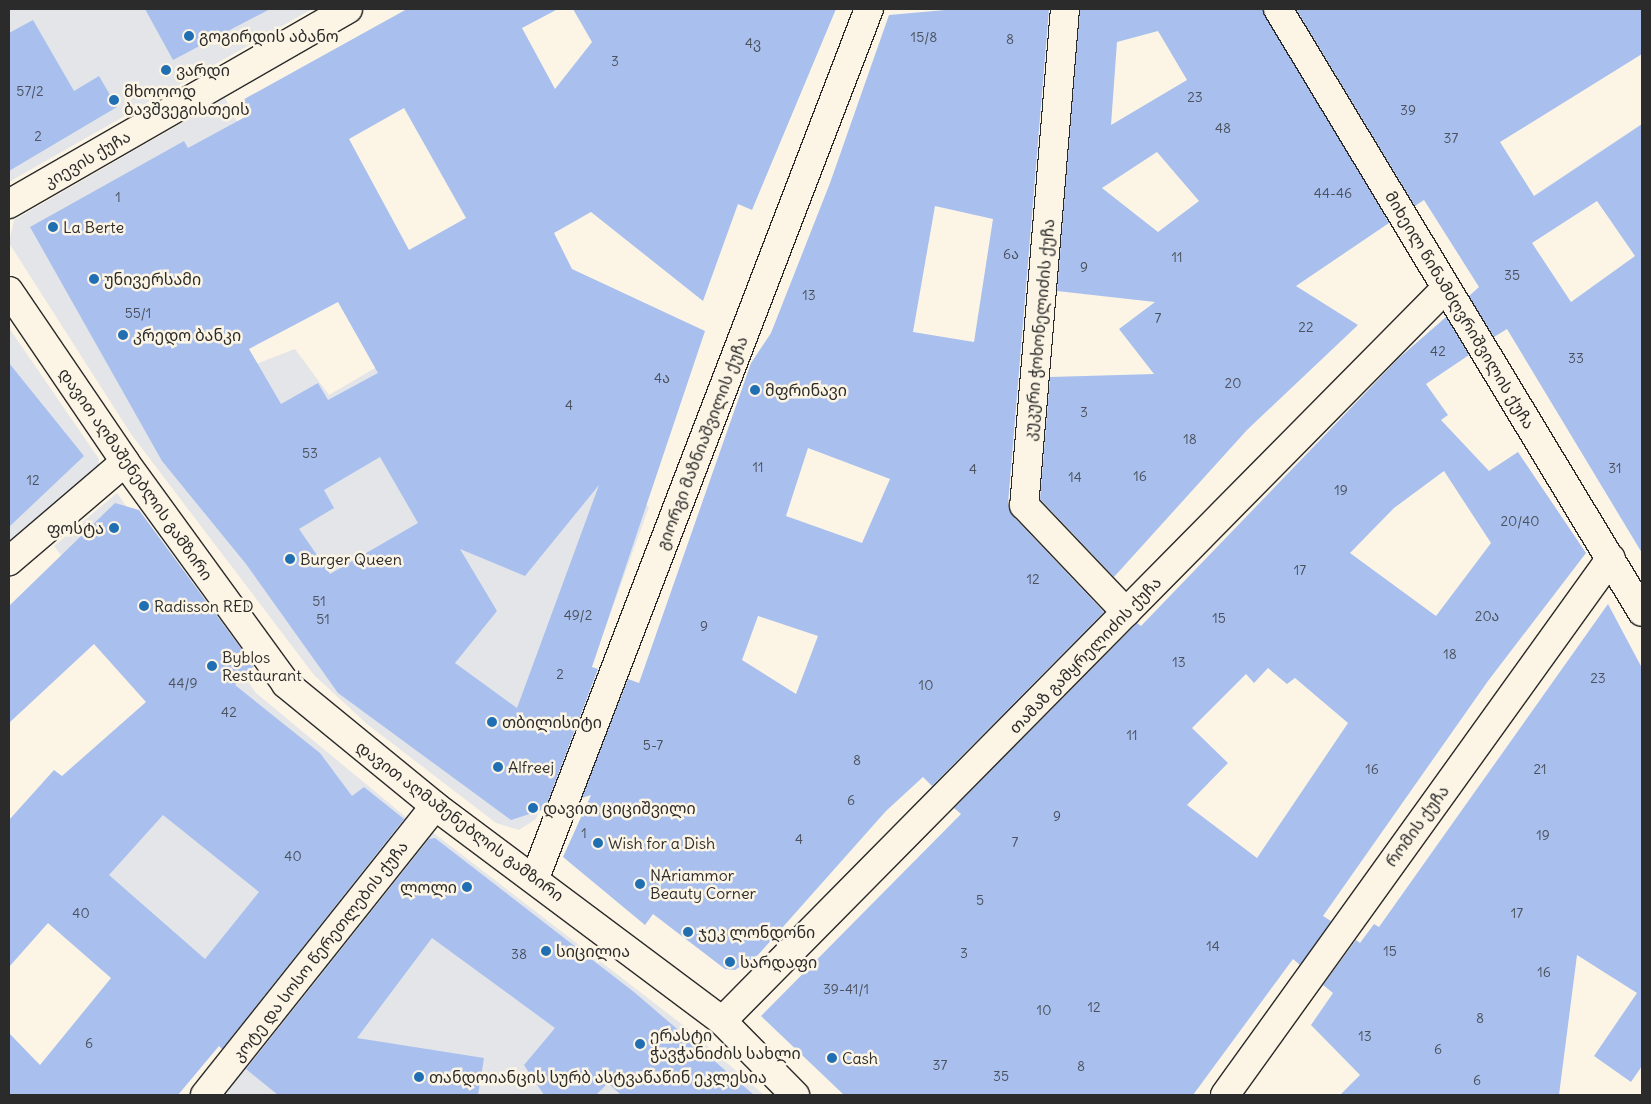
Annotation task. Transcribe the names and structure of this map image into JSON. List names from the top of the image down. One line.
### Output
{"streets":{"street":["კიევის ქუჩა","მიხეილ წინამძღვრიშვილის ქუჩა","კუკური ჭოხონელიძის ქუჩა","გიორგი მაზნიაშვილის ქუჩა","დავით აღმაშენებლის გამზირი","თამაზ გამყრელიძის ქუჩა","რომის ქუჩა","კოტე და სოსო წერეთლების ქუჩა"]},"crossings":[["მიხეილ წინამძღვრიშვილის ქუჩა","თამაზ გამყრელიძის ქუჩა"],["მიხეილ წინამძღვრიშვილის ქუჩა","რომის ქუჩა"],["კუკური ჭოხონელიძის ქუჩა","თამაზ გამყრელიძის ქუჩა"],["გიორგი მაზნიაშვილის ქუჩა","დავით აღმაშენებლის გამზირი"],["დავით აღმაშენებლის გამზირი","თამაზ გამყრელიძის ქუჩა"],["დავით აღმაშენებლის გამზირი","კოტე და სოსო წერეთლების ქუჩა"]],"places":["გოგირდის აბანო","ვარდი","მხოოოდ ბავშვეგისთეის","La Berte","უნივერსამი","კრედო ბანკი","მფრინავი","ფოსტა","Burger Queen","Radisson RED","Byblos Restaurant","თბილისიტი","Alfreej","დავით ციციშვილი","Wish for a Dish","NAriammor Beauty Corner","ლოლი","ჯეკ ლონდონი","სიცილია","სარდაფი","ერასტი ჭავჭანიძის სახლი","Cash","თანდოიანცის სურბ ასტვაწაწინ ეკლესია"],"house_numbers":["15/8","8","4ვ","3","57/2","23","39","48","2","37","44-46","1","6ა","11","9","35","13","55/1","7","22","42","33","4ა","20","4","3","18","53","11","31","4","16","14","12","19","20/40","17","12","51","49/2","20ა","15","51","9","18","13","2","23","44/9","10","42","11","5-7","8","16","21","6","9","1","19","4","7","40","5","40","17","14","15","3","38","16","39-41/1","12","10","8","13","6","6","37","8","35","6"]}
